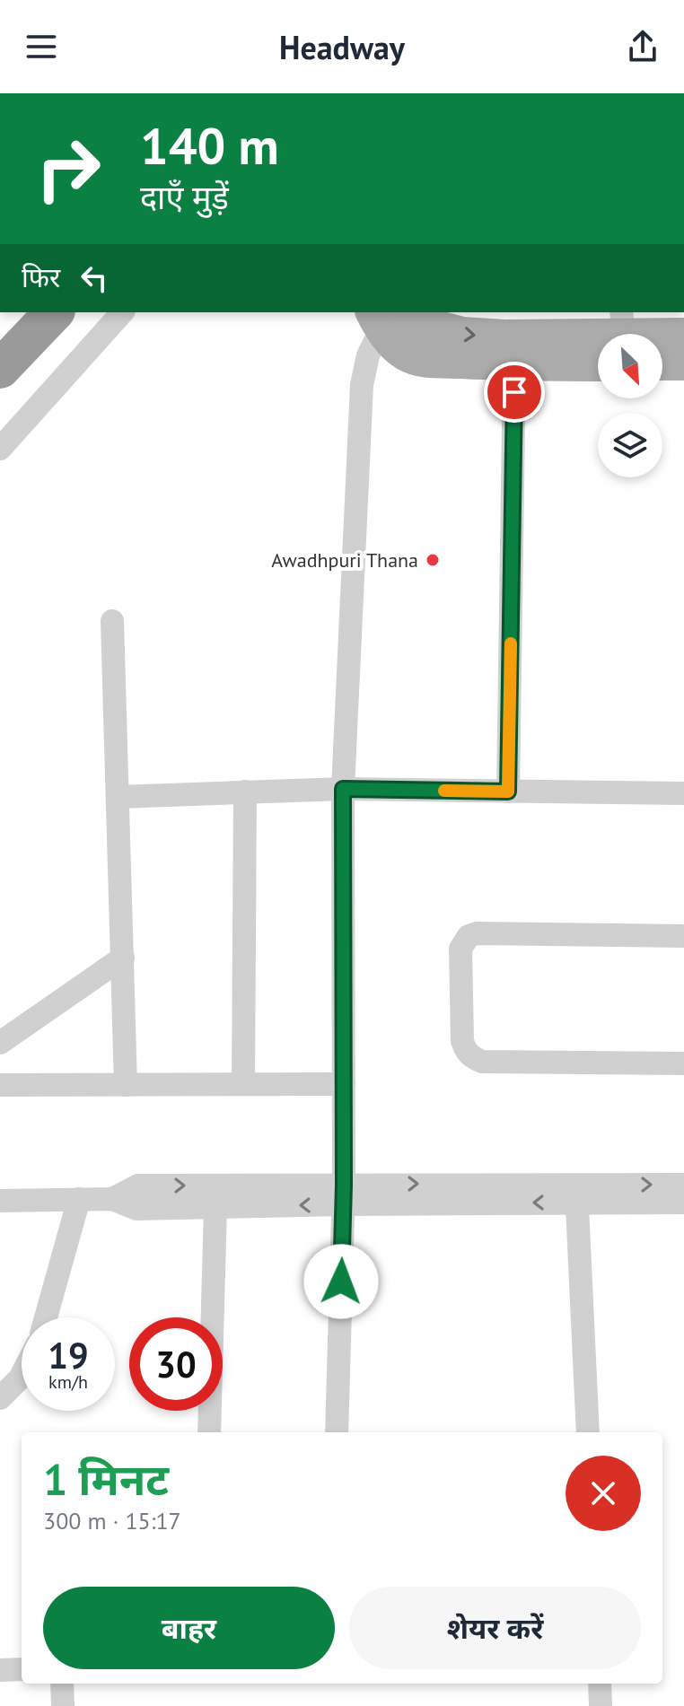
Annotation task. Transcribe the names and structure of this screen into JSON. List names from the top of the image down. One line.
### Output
{"places":["Awadhpuri Thana"],"north":"bottom right","page":{"header":"Headway","turn":["140 m","दाएँ मुड़ें"],"then":"फिर","speed":"19 km/h","limit":"30","heading":["1 मिनट","300 m · 15:17"],"buttons":["बाहर","शेयर करें"]}}
